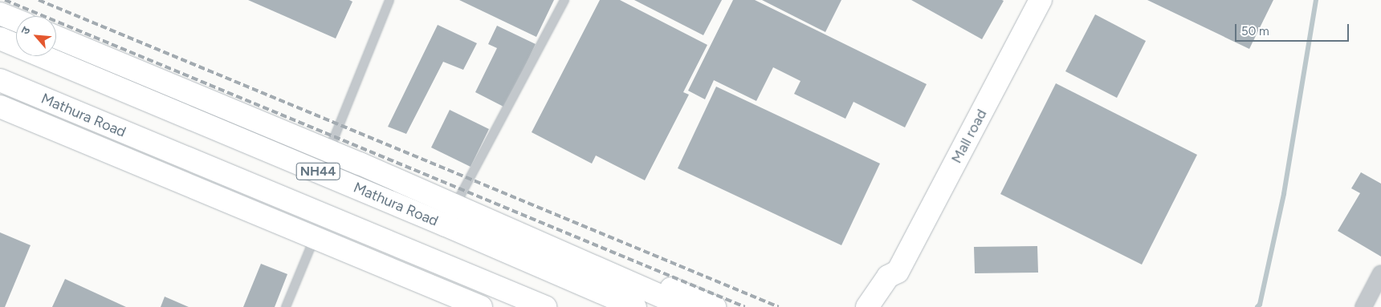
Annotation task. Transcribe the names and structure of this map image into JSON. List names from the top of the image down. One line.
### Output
{"streets":{"main road":["Mathura Road","Mall road","NH44"]},"scale_bar":"50 m","north":"top left"}
